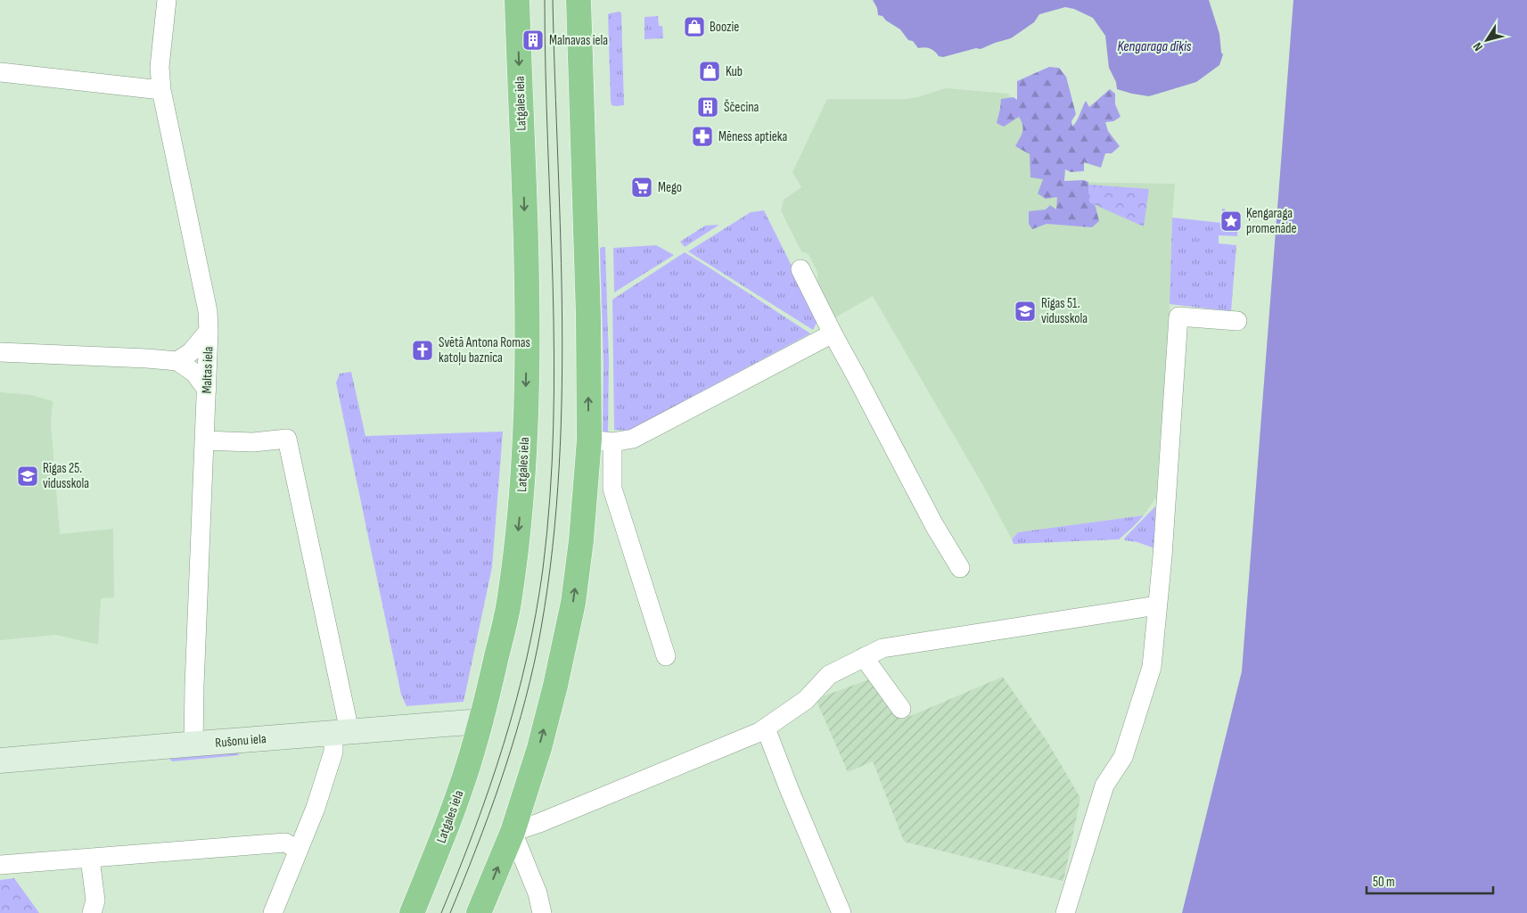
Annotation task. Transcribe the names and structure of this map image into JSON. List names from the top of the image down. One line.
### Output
{"streets":{"highway":["Latgales iela"],"street":["Maltas iela","Rušonu iela"]},"crossings":[["Latgales iela","Rušonu iela"],["Maltas iela","Rušonu iela"]],"water":["Ķengaraga dīķis"],"places":{"shop":["Boozie","Kub"],"building":["Malnavas iela","Ščecina"],"pharmacy":["Mēness aptieka"],"supermarket":["Mego"],"place":["Ķengaraga promenāde"],"school or university":["Rīgas 51. vidusskola","Rīgas 25. vidusskola"],"church":["Svētā Antona Romas katoļu baznīca"]},"scale_bar":"50 m","north":"bottom left"}
